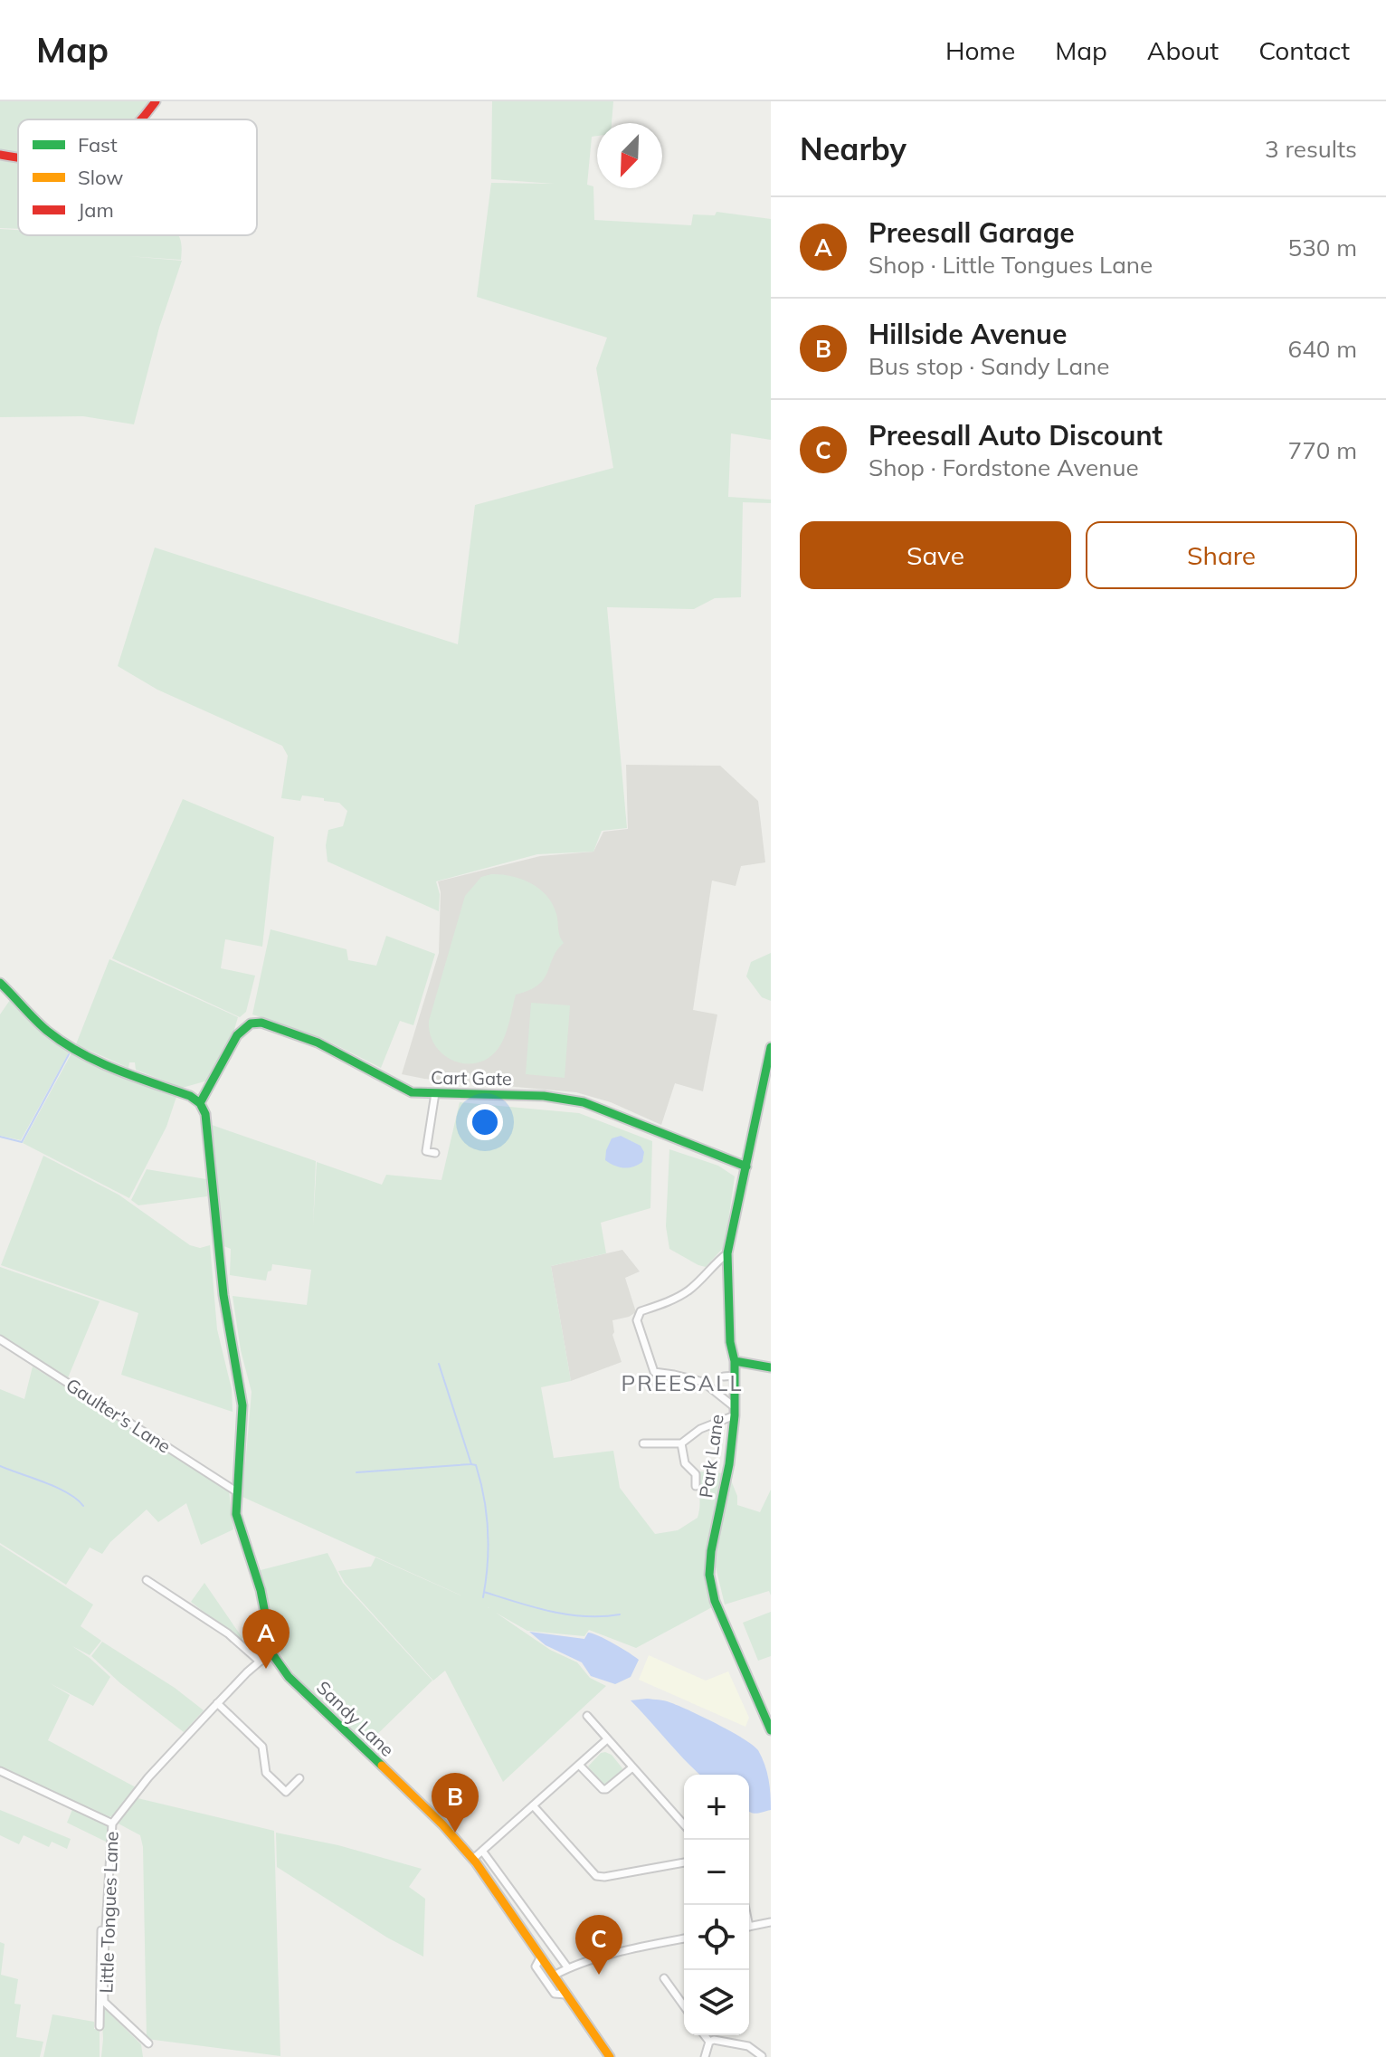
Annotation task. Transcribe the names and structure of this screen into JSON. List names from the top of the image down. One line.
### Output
{"streets":{"main road":["Cart Gate","Park Lane","Sandy Lane"],"street":["Gaulter's Lane","Little Tongues Lane"]},"crossings":[["Cart Gate","Park Lane"],["Cart Gate","Sandy Lane"],["Gaulter's Lane","Sandy Lane"],["Sandy Lane","Little Tongues Lane"]],"districts":["PREESALL"],"legend":["Fast","Slow","Jam"],"north":"bottom left","page":{"header":"Map","nav":["Home","Map","About","Contact"],"heading":["Nearby","3 results"],"list":[{"mark":"A","name":"Preesall Garage","note":"Shop · Little Tongues Lane","value":"530 m"},{"mark":"B","name":"Hillside Avenue","note":"Bus stop · Sandy Lane","value":"640 m"},{"mark":"C","name":"Preesall Auto Discount","note":"Shop · Fordstone Avenue","value":"770 m"}],"buttons":["Save","Share"],"pins":["A","B","C"],"map_buttons":["+","−"]}}
